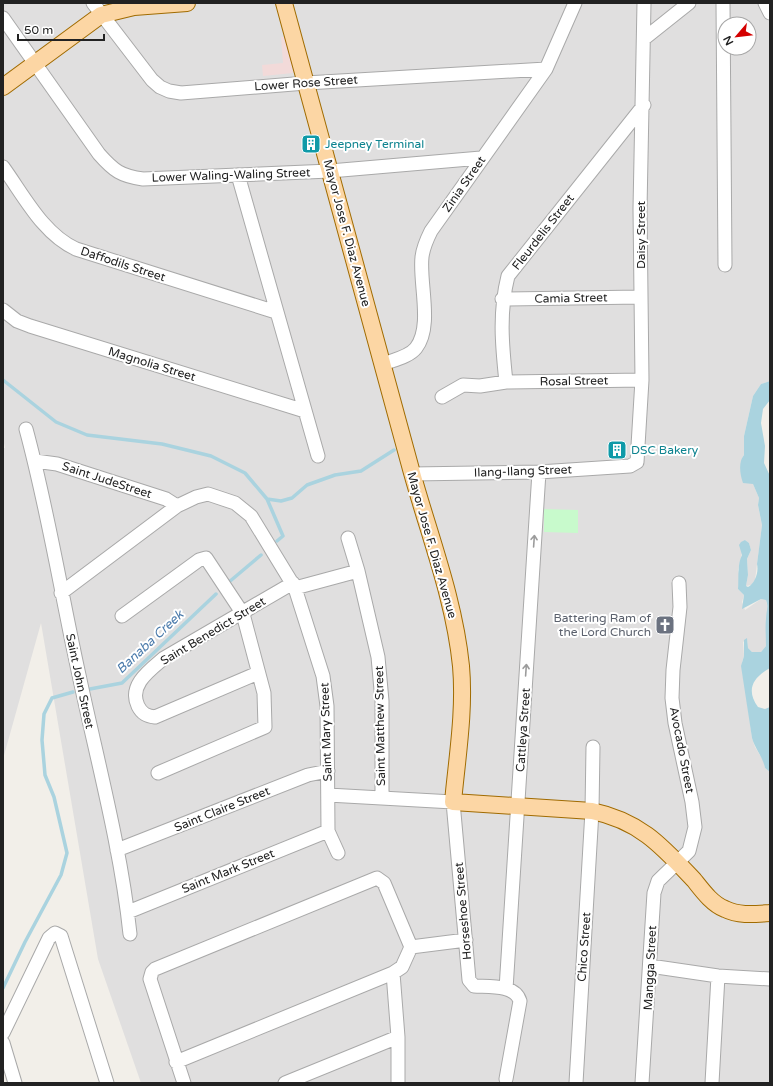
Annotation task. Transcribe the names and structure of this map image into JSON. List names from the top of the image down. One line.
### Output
{"streets":{"main road":["Mayor Jose F. Diaz Avenue"],"street":["Lower Rose Street","Lower Waling-Waling Street","Zinia Street","Fleurdelis Street","Daisy Street","Daffodils Street","Camia Street","Magnolia Street","Rosal Street","Ilang-Ilang Street","Saint JudeStreet","Saint Benedict Street","Saint John Street","Saint Matthew Street","Cattleya Street","Saint Mary Street","Avocado Street","Saint Claire Street","Saint Mark Street","Horseshoe Street","Chico Street","Mangga Street"]},"crossings":[["Lower Rose Street","Zinia Street"],["Lower Rose Street","Mayor Jose F. Diaz Avenue"],["Lower Waling-Waling Street","Zinia Street"],["Lower Waling-Waling Street","Mayor Jose F. Diaz Avenue"],["Zinia Street","Mayor Jose F. Diaz Avenue"],["Fleurdelis Street","Daisy Street"],["Fleurdelis Street","Camia Street"],["Fleurdelis Street","Rosal Street"],["Mayor Jose F. Diaz Avenue","Ilang-Ilang Street"],["Mayor Jose F. Diaz Avenue","Horseshoe Street"],["Daisy Street","Camia Street"],["Daisy Street","Rosal Street"],["Daisy Street","Ilang-Ilang Street"],["Ilang-Ilang Street","Cattleya Street"],["Saint JudeStreet","Saint John Street"],["Saint JudeStreet","Saint Mary Street"],["Saint Benedict Street","Saint Matthew Street"],["Saint Benedict Street","Saint Mary Street"],["Saint John Street","Saint Mary Street"],["Saint John Street","Saint Claire Street"],["Saint John Street","Saint Mark Street"],["Cattleya Street","Horseshoe Street"],["Saint Mary Street","Saint Claire Street"],["Saint Mary Street","Saint Mark Street"],["Avocado Street","Mangga Street"]],"one_way":["Cattleya Street"],"water":["Banaba Creek"],"places":{"building":["Jeepney Terminal","DSC Bakery"],"church":["Battering Ram of the Lord Church"]},"scale_bar":"50 m","north":"bottom left"}
